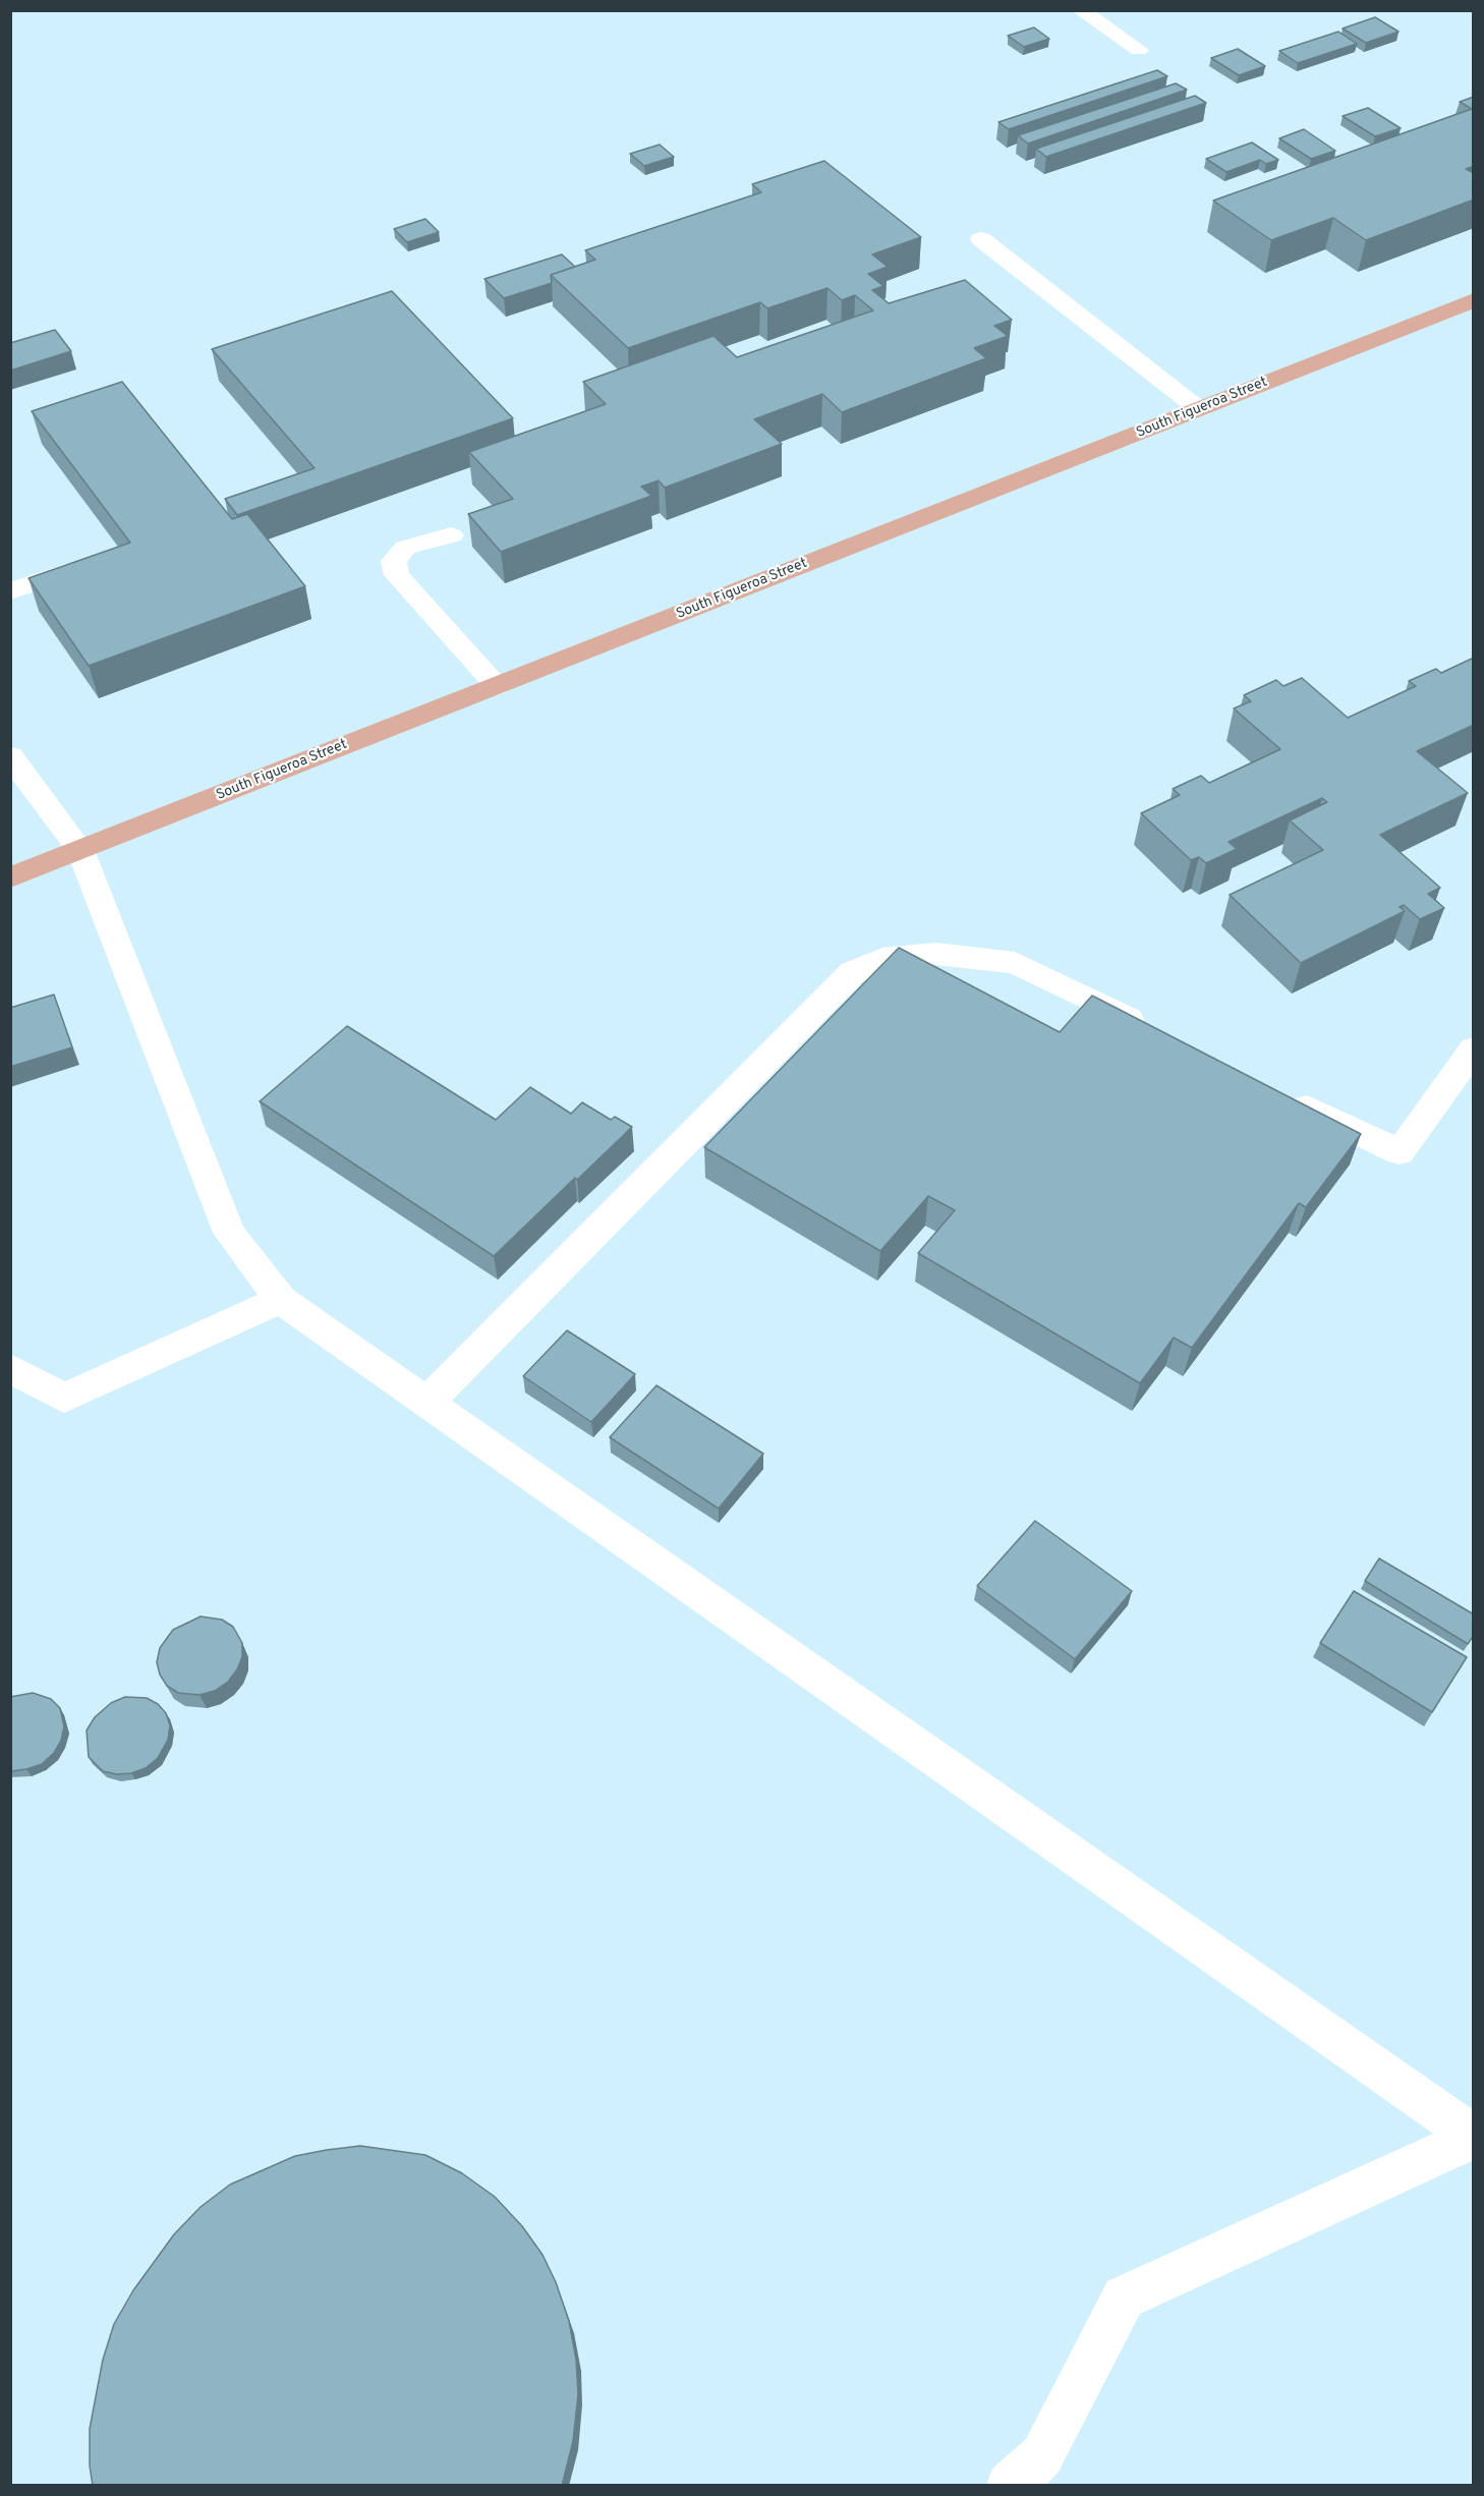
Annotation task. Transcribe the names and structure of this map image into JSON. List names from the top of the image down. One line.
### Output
{"streets":{"main road":["South Figueroa Street"]}}
